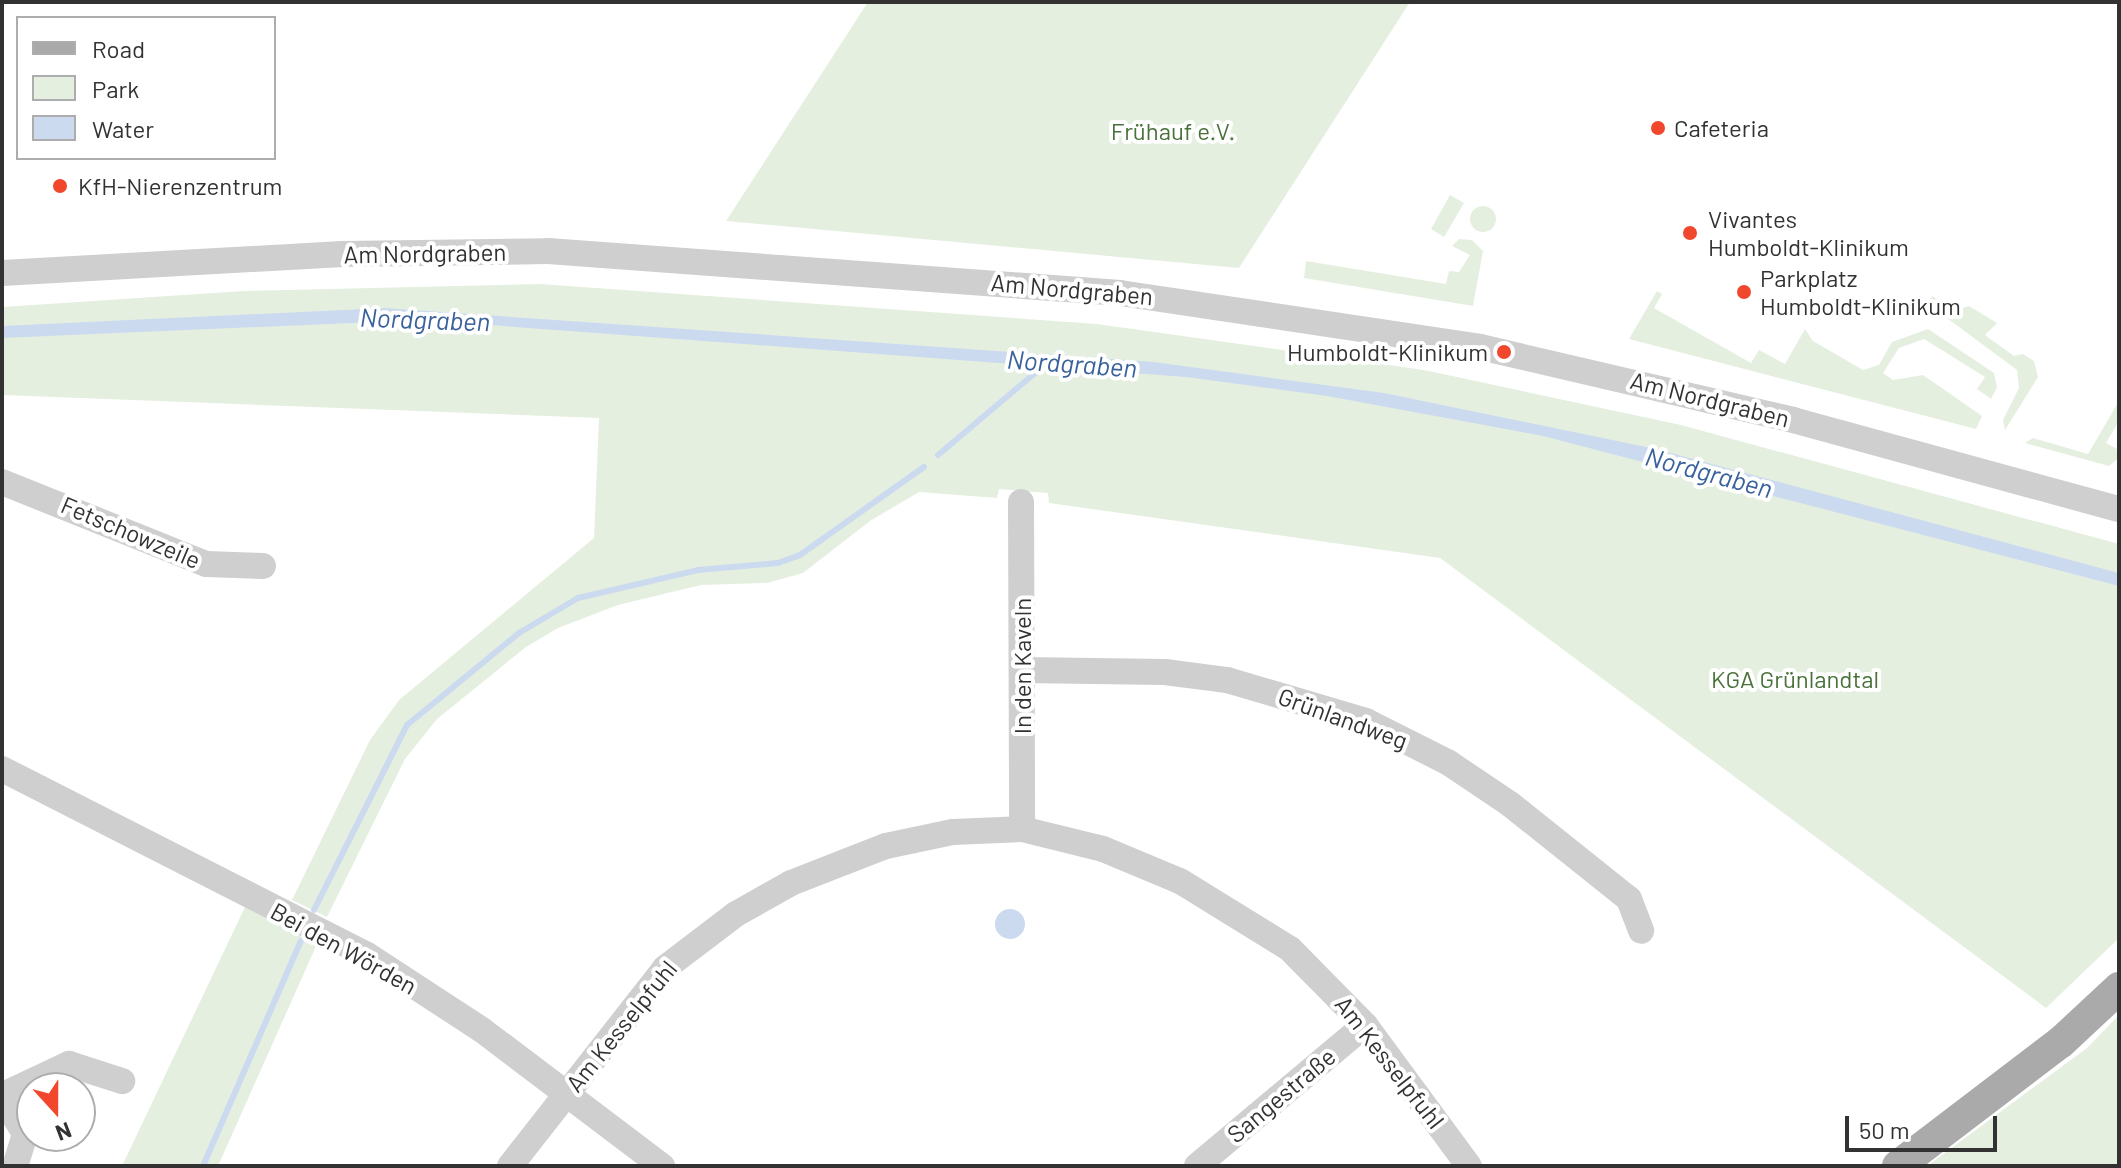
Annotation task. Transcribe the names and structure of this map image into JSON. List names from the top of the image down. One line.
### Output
{"streets":{"street":["Am Nordgraben","Fetschowzeile","In den Kaveln","Grünlandweg","Bei den Wörden","Am Kesselpfuhl","Sangestraße"]},"crossings":[["In den Kaveln","Grünlandweg"],["In den Kaveln","Am Kesselpfuhl"],["Bei den Wörden","Am Kesselpfuhl"],["Am Kesselpfuhl","Sangestraße"]],"water":["Nordgraben"],"parks":["Frühauf e.V.","KGA Grünlandtal"],"places":["Cafeteria","KfH-Nierenzentrum","Vivantes Humboldt-Klinikum","Parkplatz Humboldt-Klinikum","Humboldt-Klinikum"],"legend":["Road","Park","Water"],"scale_bar":"50 m","north":"bottom"}
